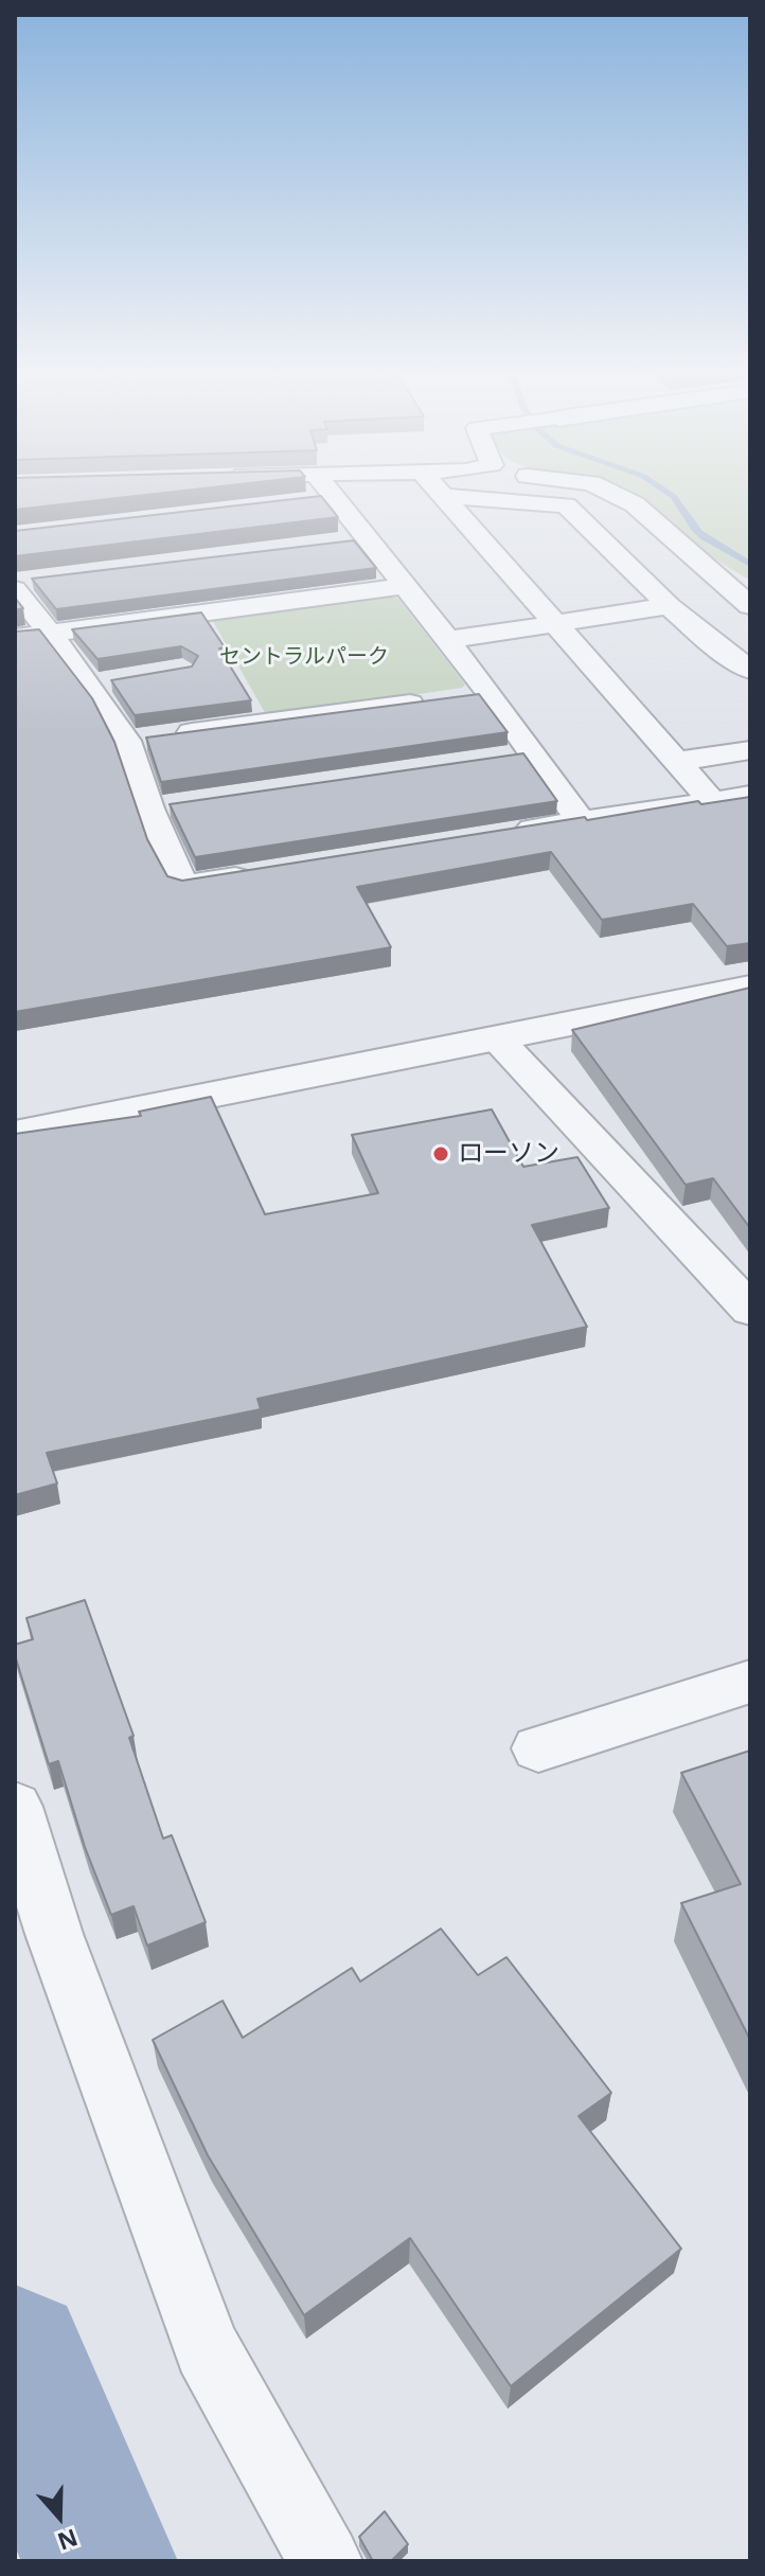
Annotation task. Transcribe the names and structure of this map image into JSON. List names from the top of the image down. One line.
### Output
{"parks":["セントラルパーク"],"places":["ローソン"],"north":"bottom"}
